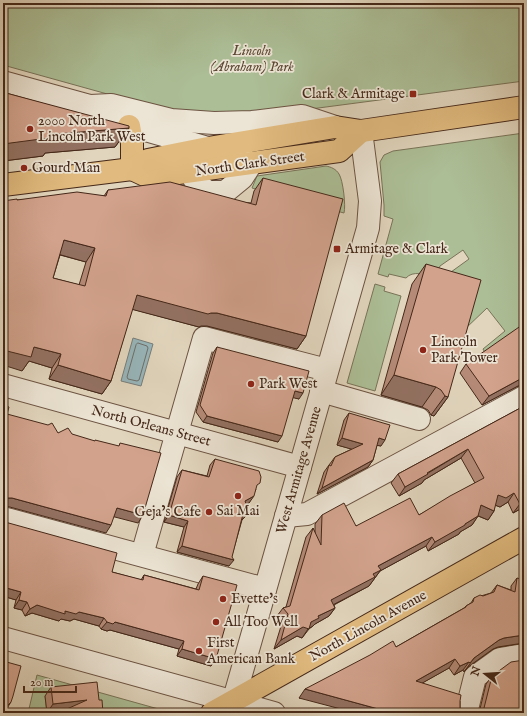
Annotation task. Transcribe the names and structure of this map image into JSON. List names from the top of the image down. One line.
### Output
{"streets":{"main road":["North Clark Street","North Lincoln Avenue"],"street":["North Orleans Street","West Armitage Avenue"]},"crossings":[["North Clark Street","West Armitage Avenue"],["North Orleans Street","West Armitage Avenue"],["West Armitage Avenue","North Lincoln Avenue"]],"parks":["Lincoln (Abraham) Park"],"places":{"transit":["Clark & Armitage","Armitage & Clark"],"other":["2000 North Lincoln Park West","Gourd Man","Lincoln Park Tower","Park West","Sai Mai","Geja’s Cafe","Evette's","All Too Well","First American Bank"]},"scale_bar":"20 m","north":"left"}
